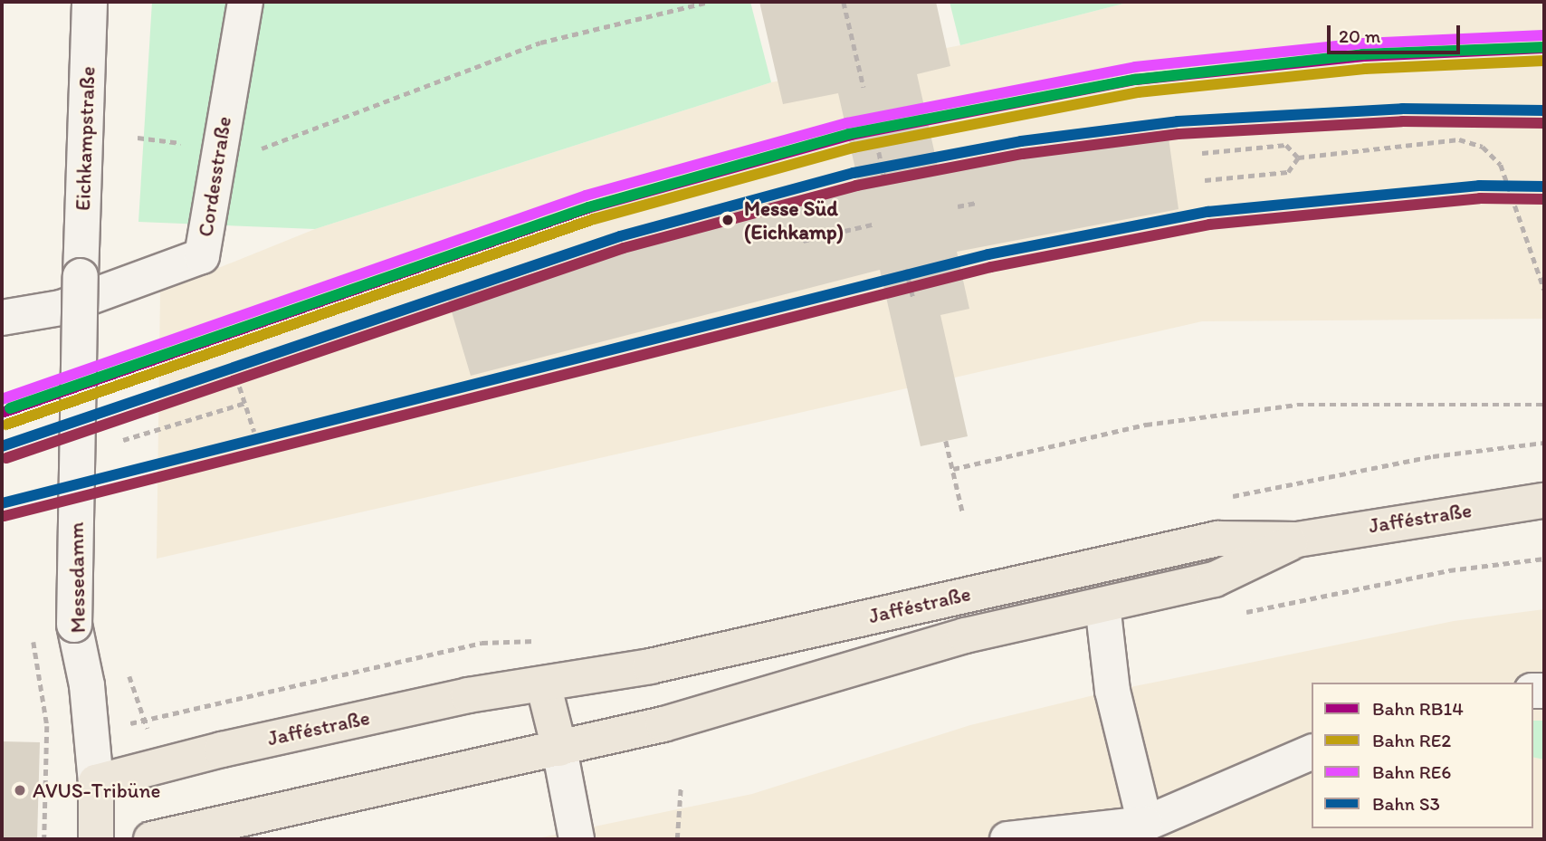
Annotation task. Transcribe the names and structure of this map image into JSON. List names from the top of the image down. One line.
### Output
{"streets":{"main road":["Jafféstraße","Messedamm"],"street":["Eichkampstraße","Cordesstraße"]},"crossings":[["Eichkampstraße","Messedamm"],["Jafféstraße","Messedamm"]],"places":["Messe Süd (Eichkamp)","AVUS-Tribüne"],"lines":["rail line RE6","rail line RB14","rail line RE2","rail line S3"],"legend":["Bahn RB14","Bahn RE2","Bahn RE6","Bahn S3"],"scale_bar":"20 m"}
